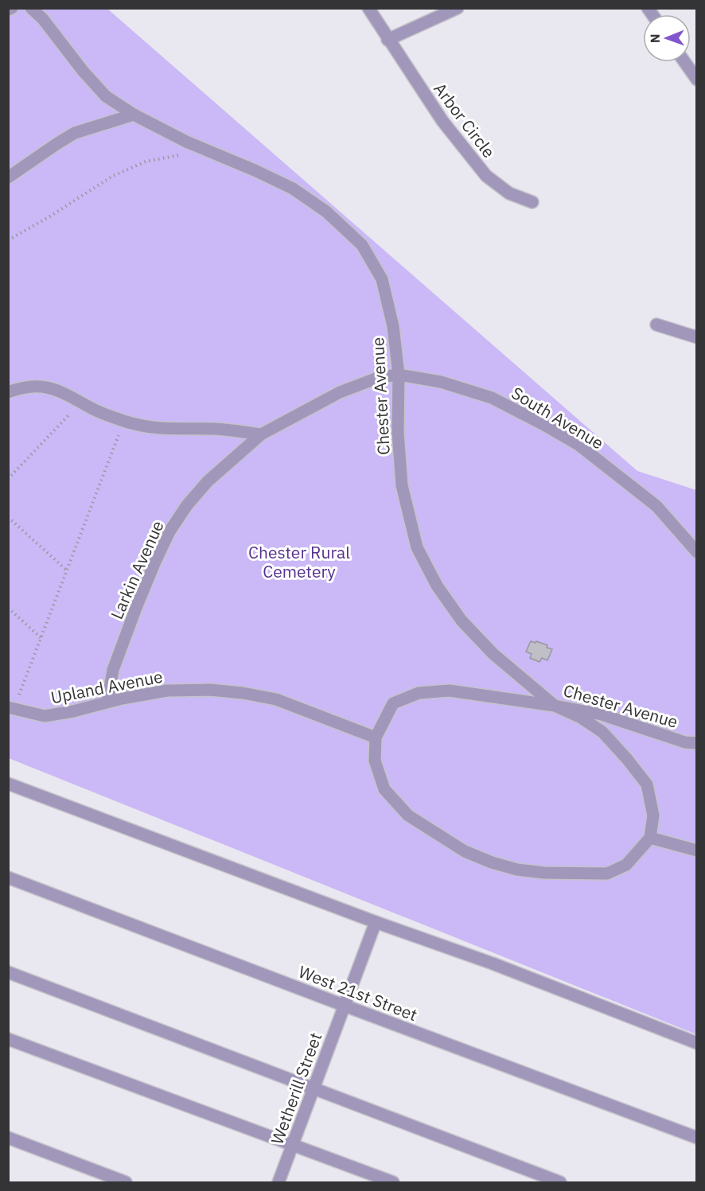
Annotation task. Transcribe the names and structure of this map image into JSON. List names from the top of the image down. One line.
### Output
{"streets":{"street":["Arbor Circle","Chester Avenue","South Avenue","Larkin Avenue","Upland Avenue","West 21st Street","Wetherill Street"]},"crossings":[["Chester Avenue","South Avenue"],["Chester Avenue","Larkin Avenue"],["South Avenue","Larkin Avenue"],["Larkin Avenue","Upland Avenue"],["West 21st Street","Wetherill Street"]],"parks":["Chester Rural Cemetery"],"north":"left"}
